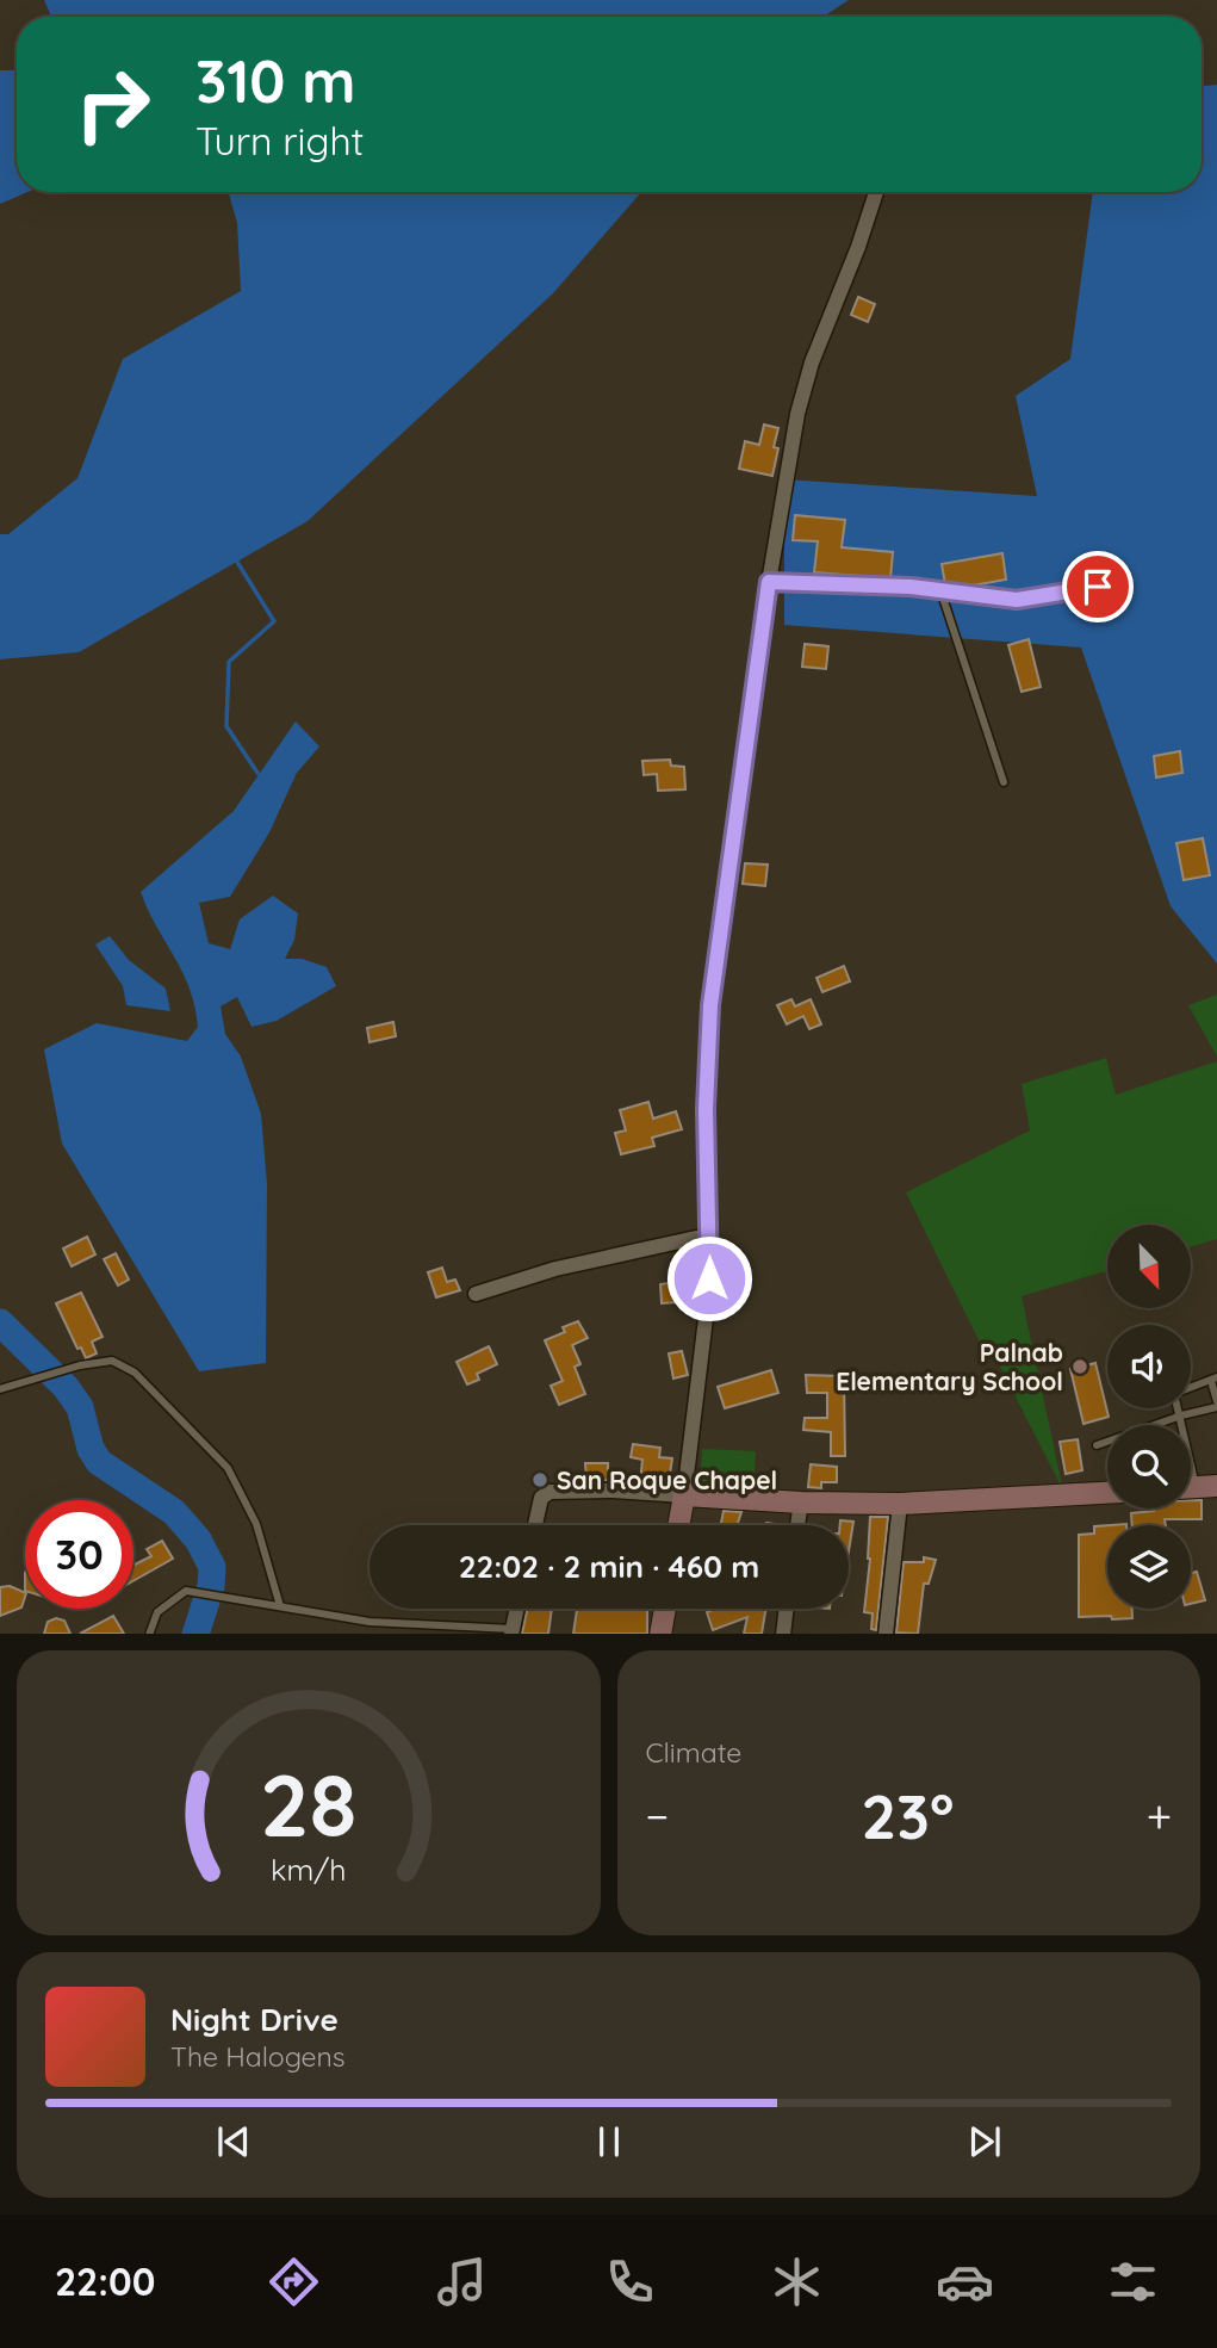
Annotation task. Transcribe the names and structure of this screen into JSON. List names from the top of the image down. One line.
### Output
{"places":["Palnab Elementary School","San Roque Chapel"],"north":"bottom right","page":{"turn":["310 m","Turn right"],"limit":"30","trip":"22:02 · 2 min · 460 m","tile":"Climate","heat":["−","23°","+"],"song":["Night Drive","The Halogens"],"tabs":"22:00","gauge":["28","km/h"]}}
